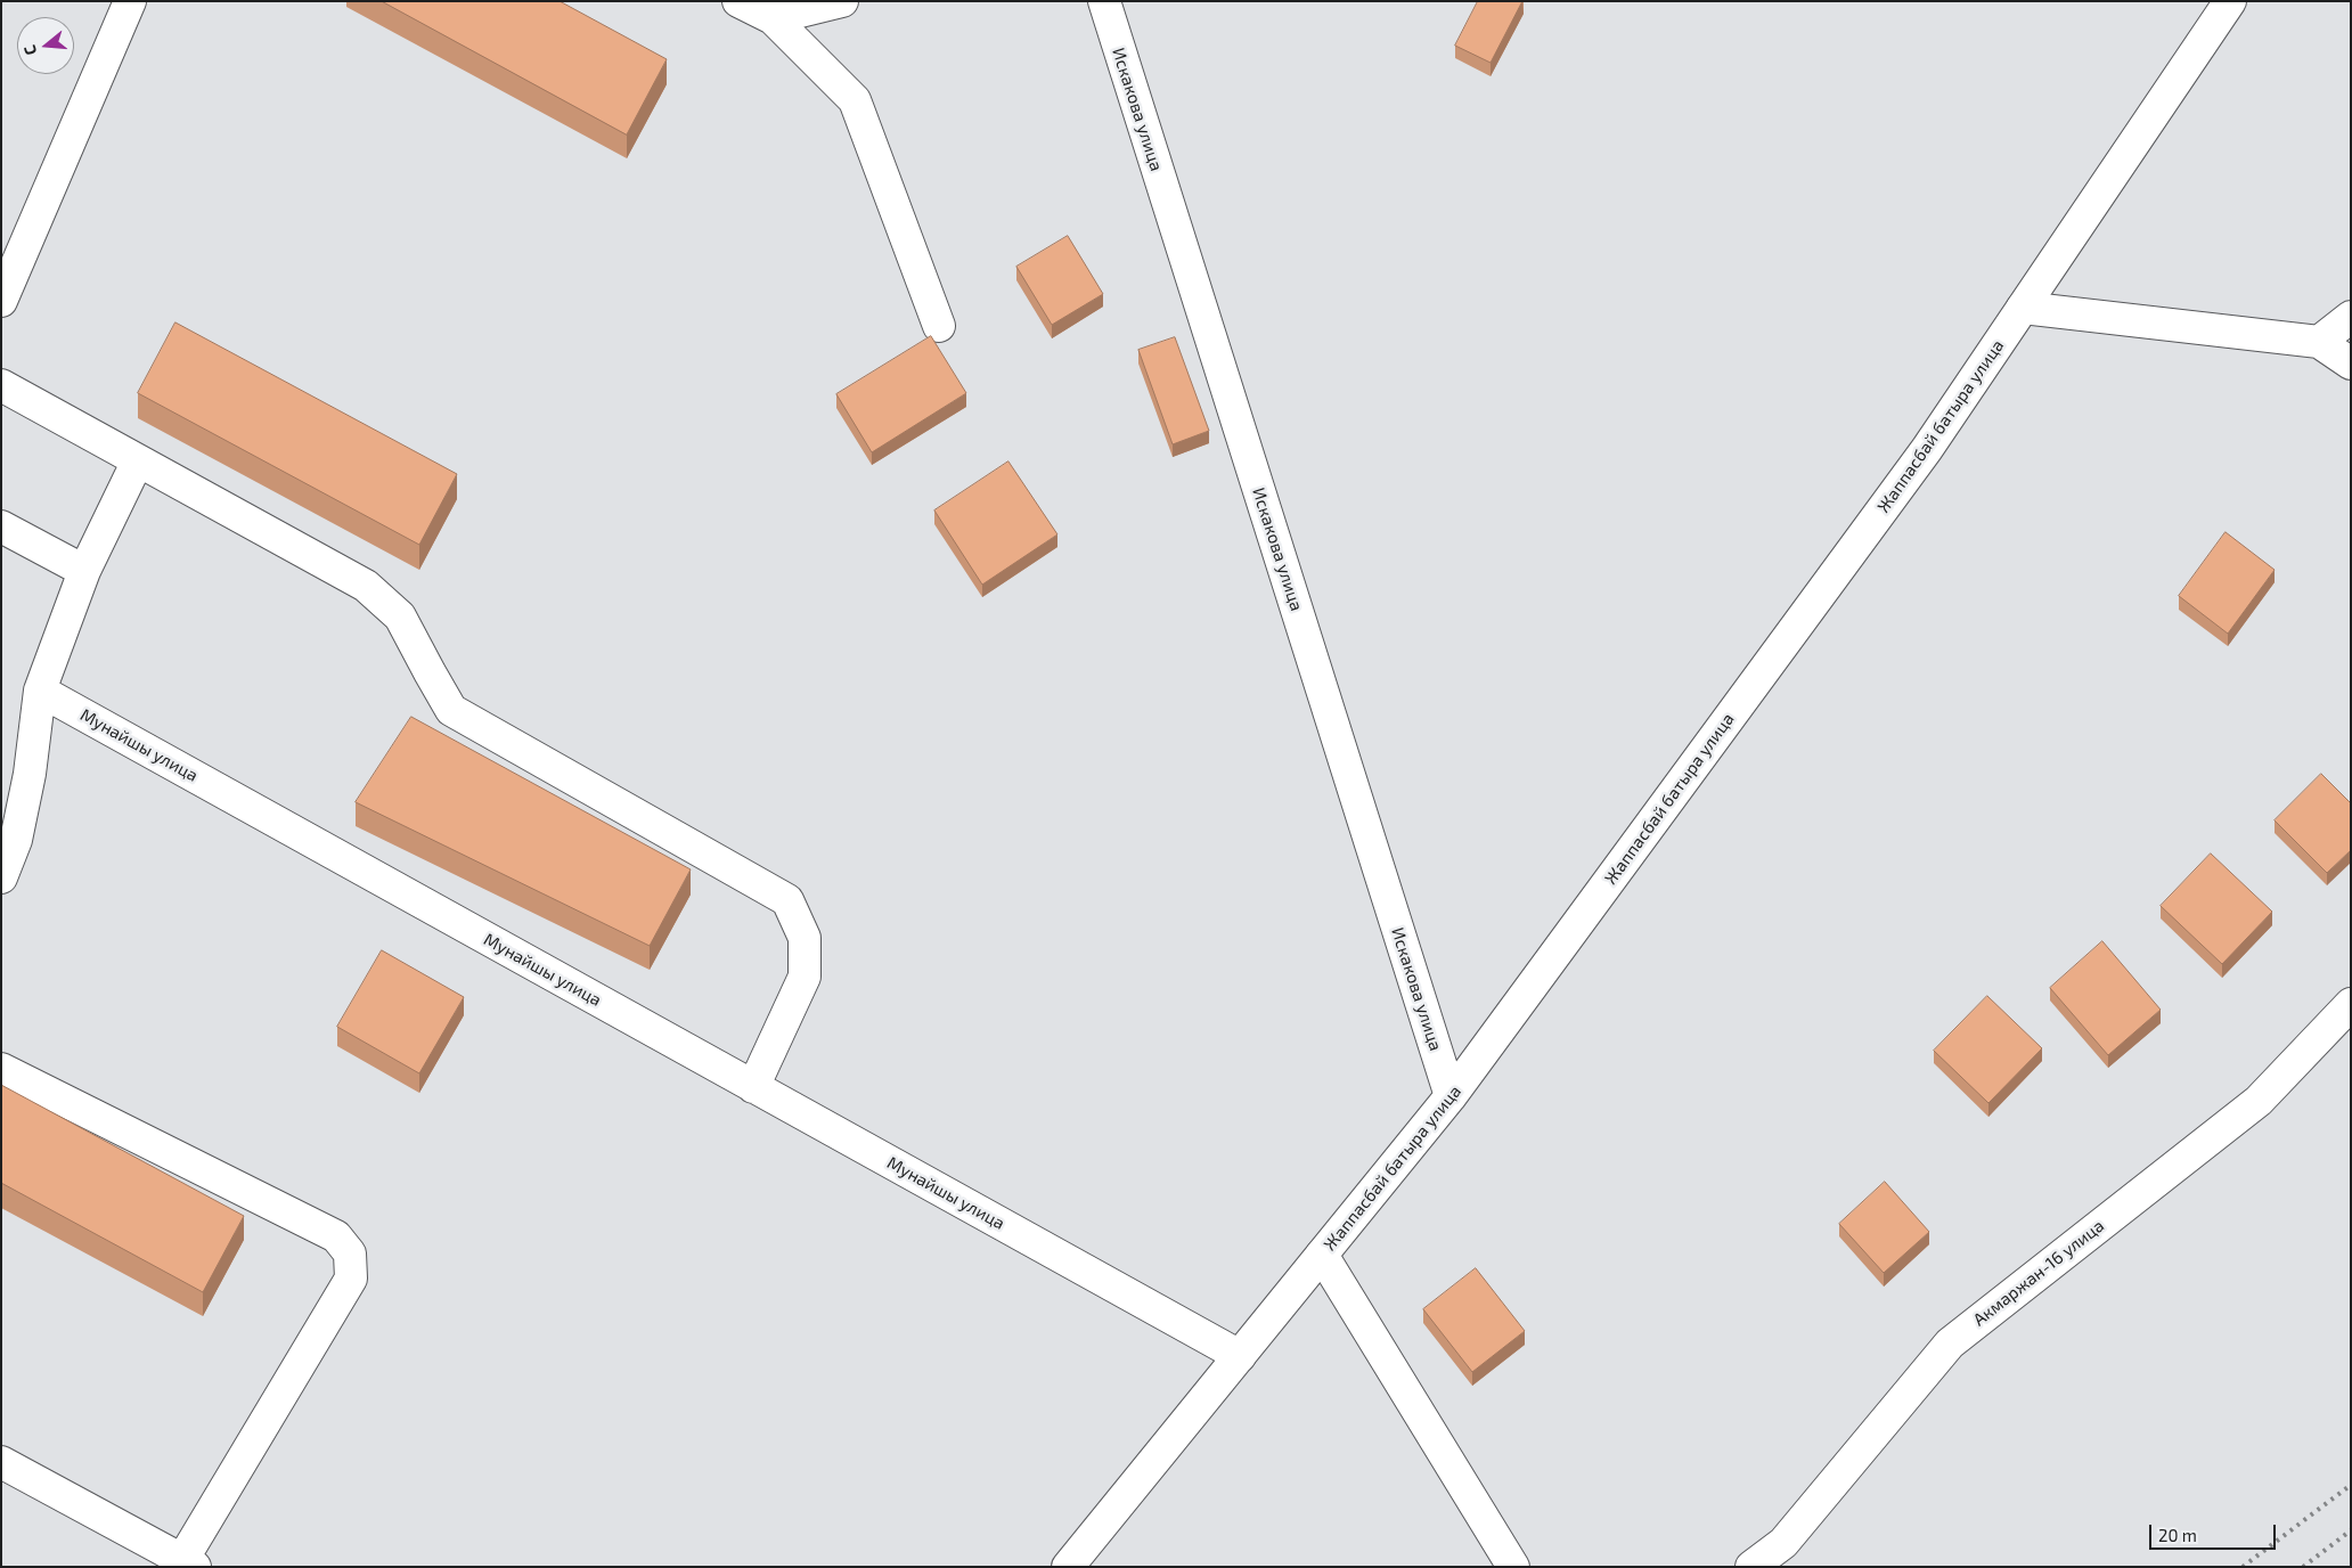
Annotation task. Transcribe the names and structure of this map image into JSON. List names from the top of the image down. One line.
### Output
{"streets":{"street":["Искакова улица","Жаппасбай батыра улица","Мунайшы улица","Акмаржан-16 улица"]},"crossings":[["Искакова улица","Жаппасбай батыра улица"],["Жаппасбай батыра улица","Мунайшы улица"]],"scale_bar":"20 m","north":"left"}
